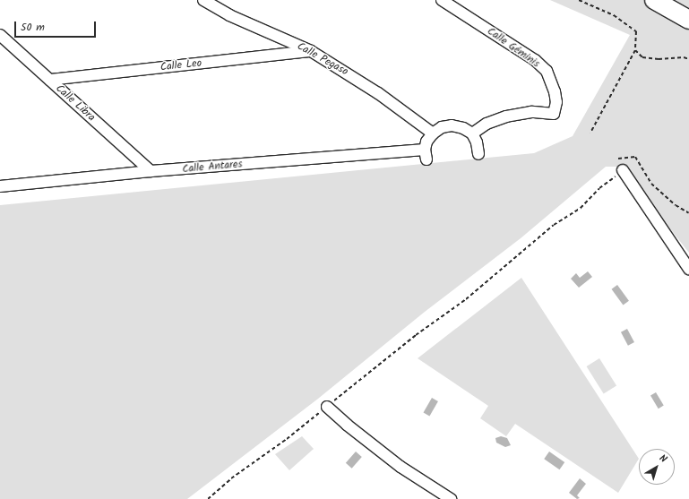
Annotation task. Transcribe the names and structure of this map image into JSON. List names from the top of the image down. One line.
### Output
{"streets":{"street":["Calle Géminis","Calle Pegaso","Calle Leo","Calle Libra","Calle Antares"]},"crossings":[["Calle Pegaso","Calle Leo"],["Calle Pegaso","Calle Antares"],["Calle Leo","Calle Libra"],["Calle Libra","Calle Antares"]],"scale_bar":"50 m","north":"top right"}
